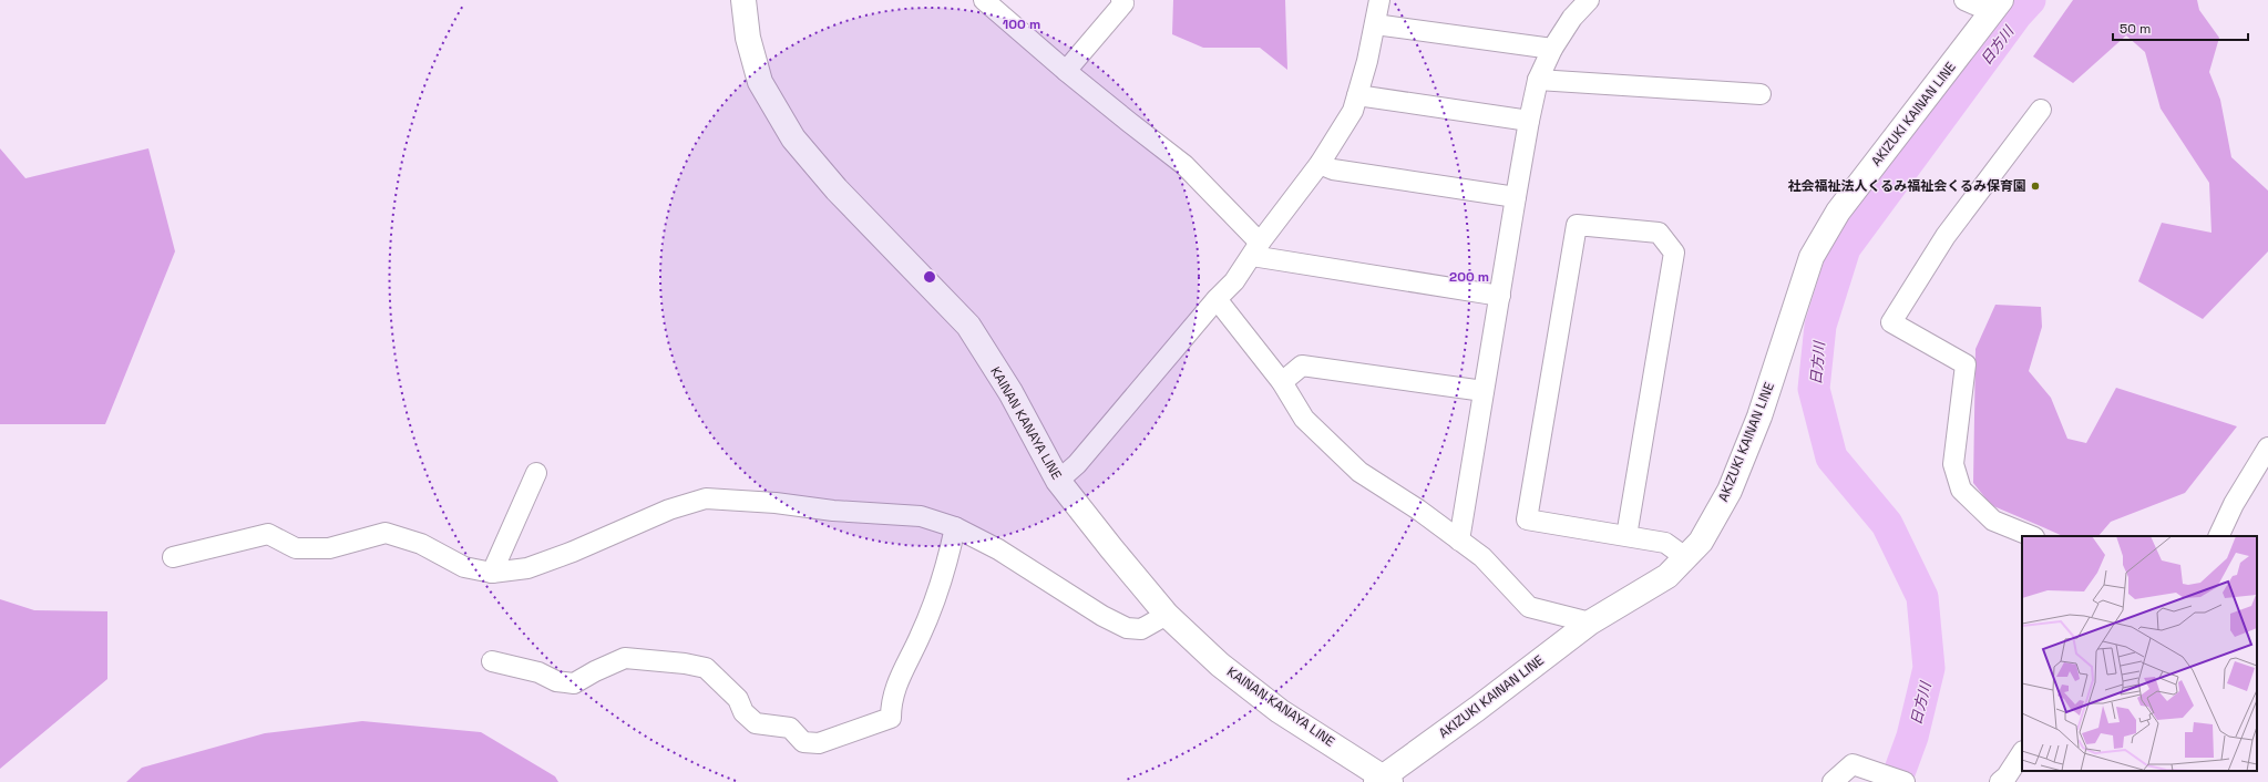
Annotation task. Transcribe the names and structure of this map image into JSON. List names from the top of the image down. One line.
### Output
{"streets":{"main road":["AKIZUKI KAINAN LINE","KAINAN KANAYA LINE"]},"crossings":[["AKIZUKI KAINAN LINE","KAINAN KANAYA LINE"]],"water":["日方川"],"places":["社会福祉法人くるみ福祉会くるみ保育園"],"scale_bar":"50 m","rings":["100 m","200 m"]}
